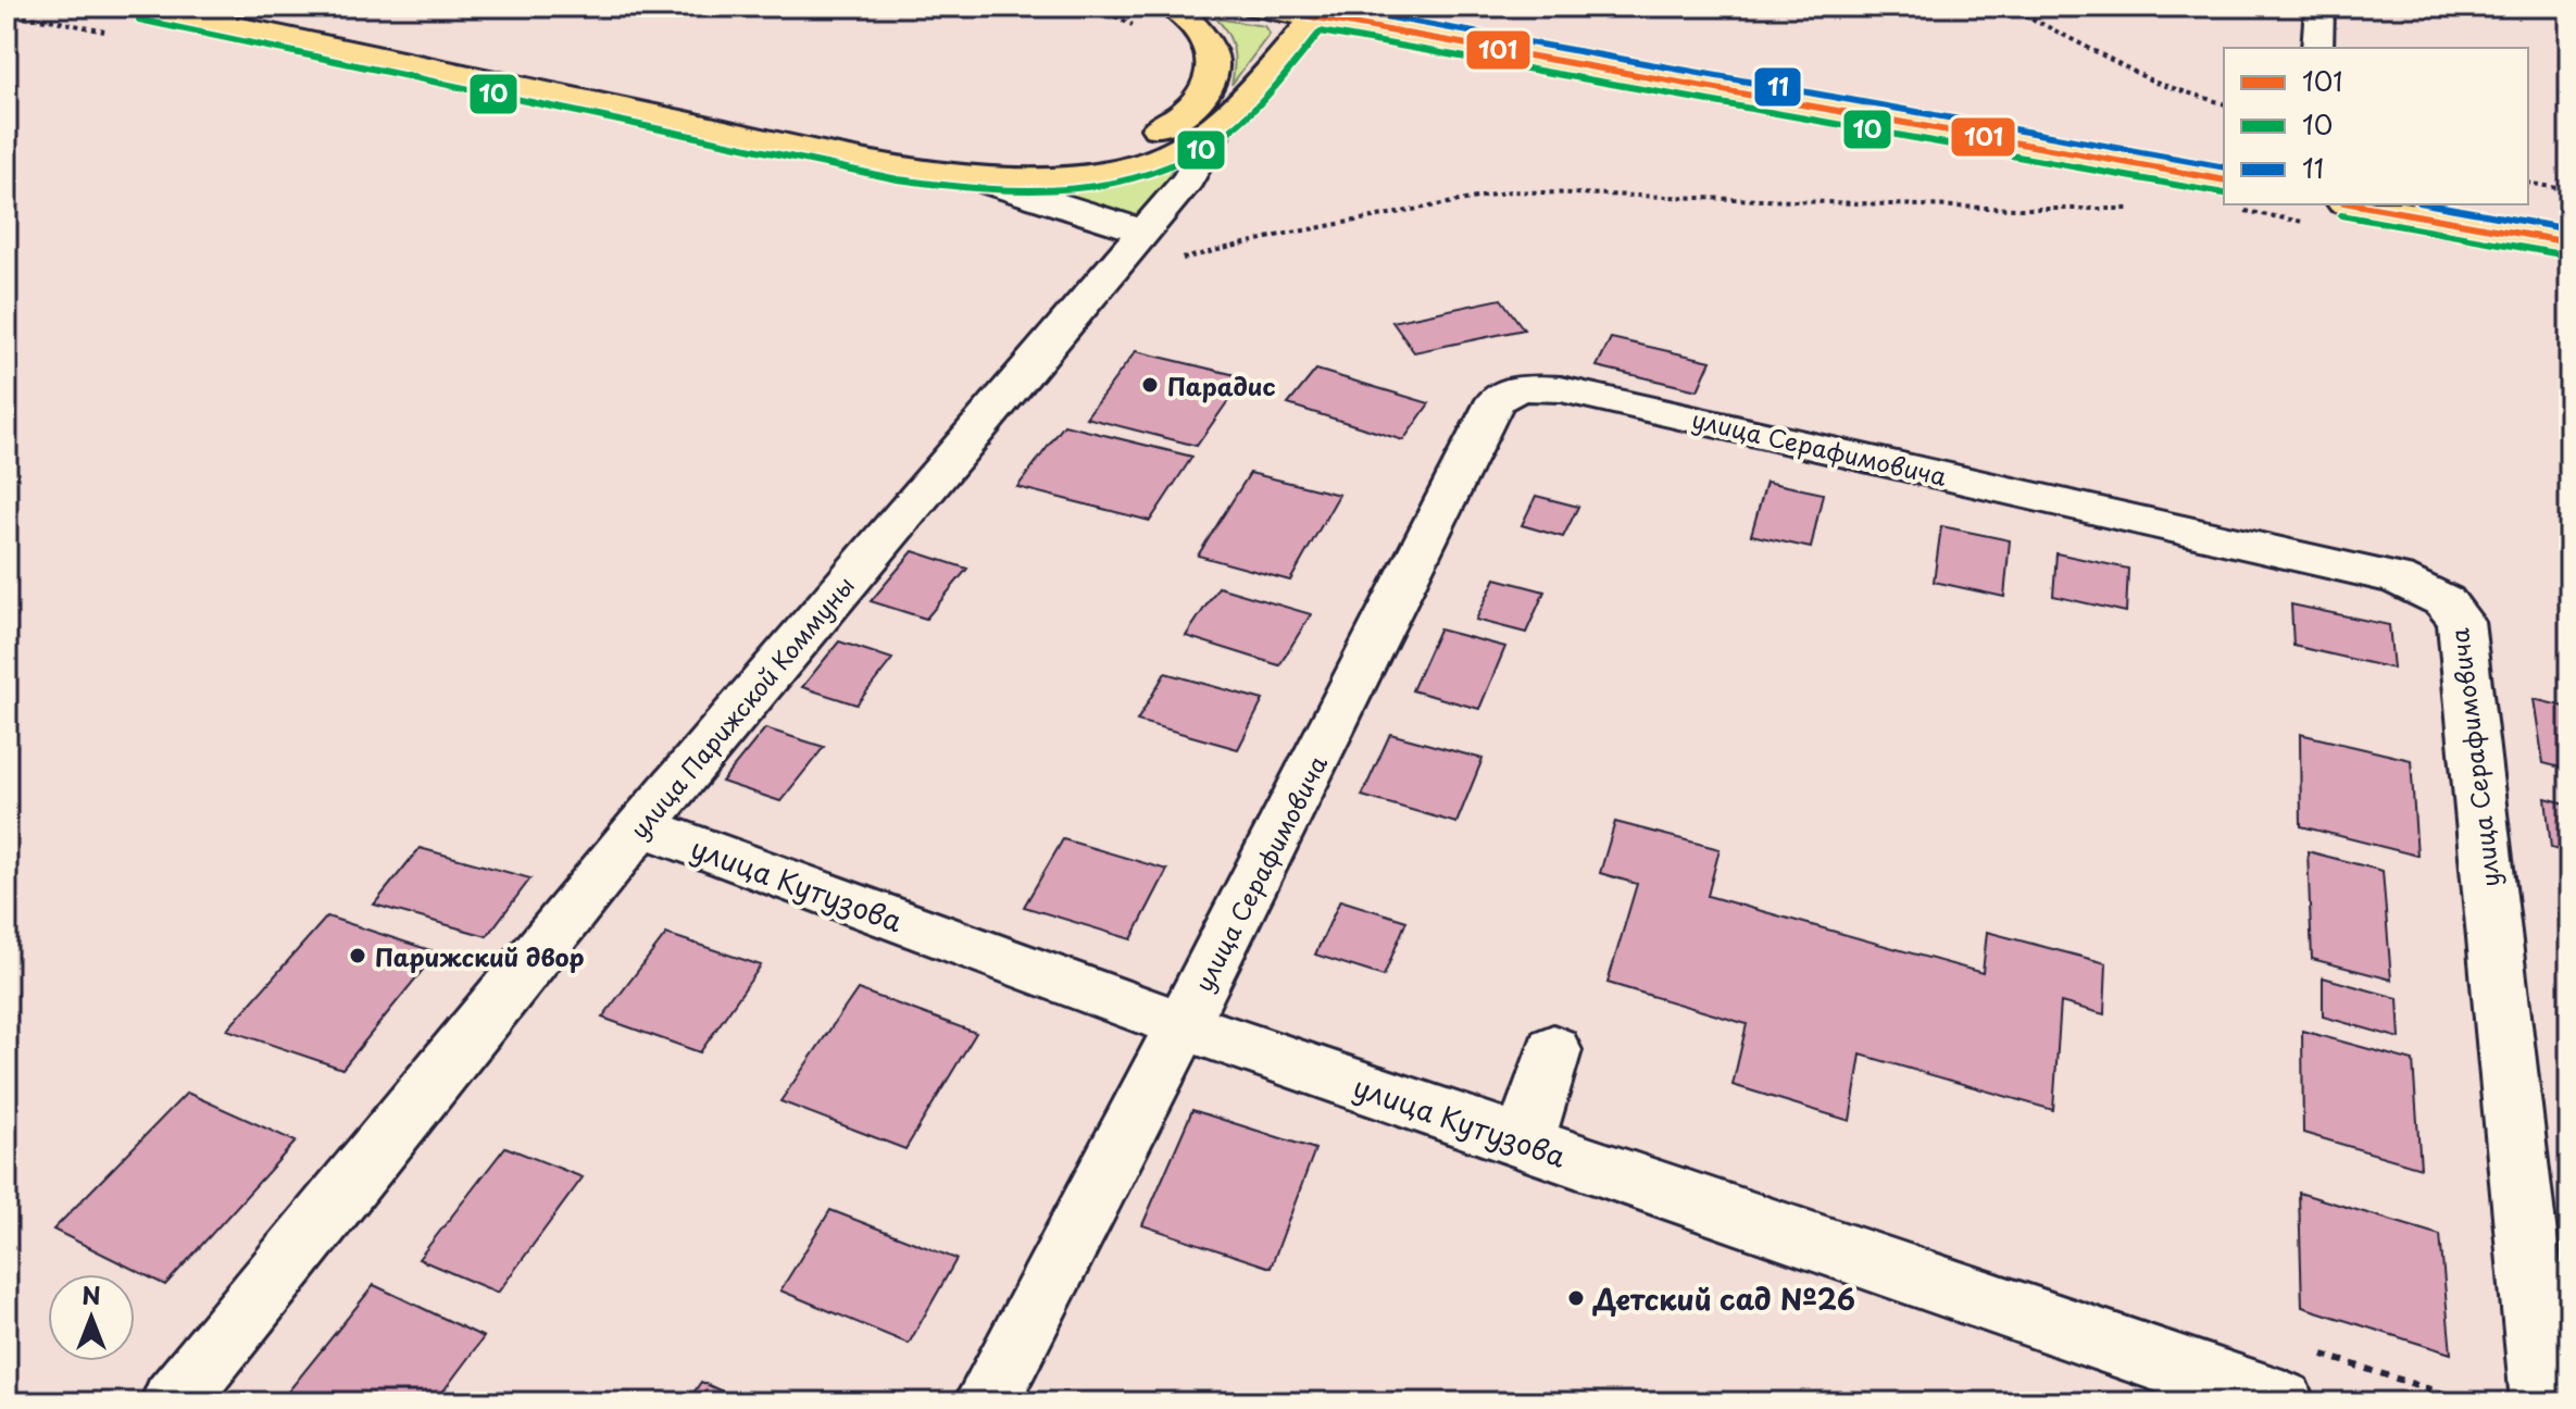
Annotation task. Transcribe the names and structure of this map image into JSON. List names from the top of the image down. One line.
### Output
{"streets":{"main road":["улица Парижской Коммуны"],"street":["улица Серафимовича","улица Кутузова"]},"crossings":[["улица Серафимовича","улица Кутузова"],["улица Парижской Коммуны","улица Кутузова"]],"places":["Парадис","Парижский двор","Детский сад №26"],"lines":["transit line 101","transit line 11","transit line 10"],"legend":["101","10","11"],"north":"top"}
